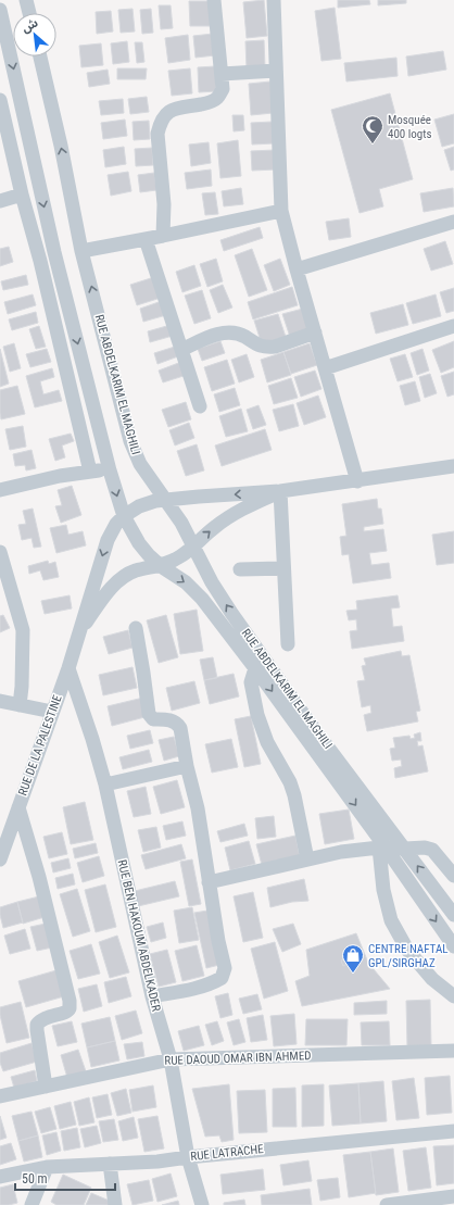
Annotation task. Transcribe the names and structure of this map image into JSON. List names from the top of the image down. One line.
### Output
{"streets":{"street":["RUE ABDELKARIM EL MAGHILI","RUE DE LA PALESTINE","RUE BEN HAKOUM ABDELKADER","RUE DAOUD OMAR IBN AHMED","RUE LATRACHE"]},"crossings":[["RUE DE LA PALESTINE","RUE BEN HAKOUM ABDELKADER"],["RUE BEN HAKOUM ABDELKADER","RUE DAOUD OMAR IBN AHMED"],["RUE BEN HAKOUM ABDELKADER","RUE LATRACHE"]],"places":{"mosque":["Mosquée 400 logts"],"shop":["CENTRE NAFTAL GPL/SIRGHAZ"]},"scale_bar":"50 m","north":"top left"}
